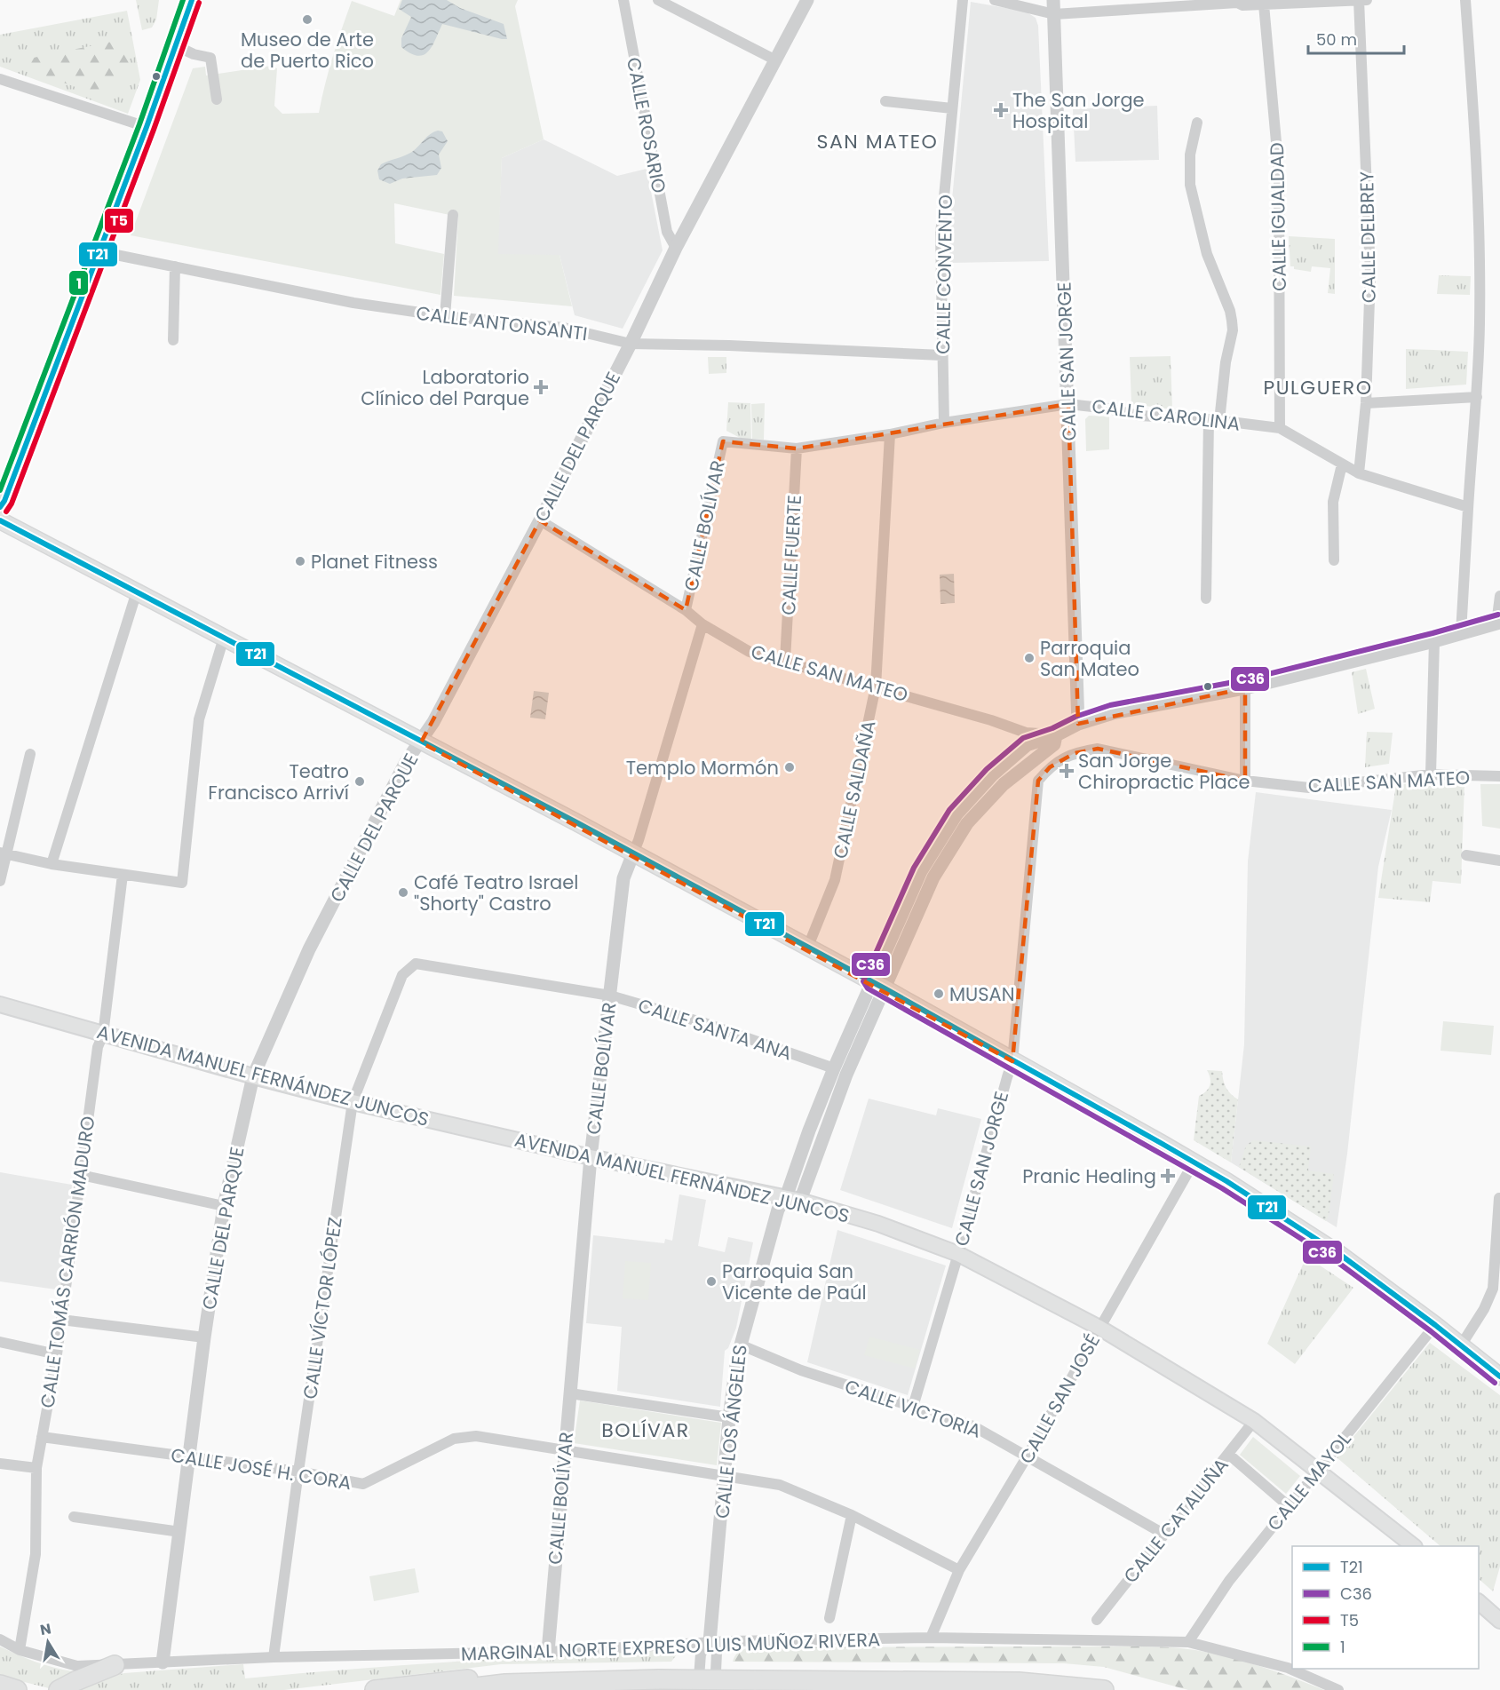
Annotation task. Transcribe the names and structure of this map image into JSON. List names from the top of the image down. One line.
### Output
{"streets":{"main road":["AVENIDA MANUEL FERNÁNDEZ JUNCOS"],"street":["CALLE ROSARIO","CALLE IGUALDAD","CALLE DELBREY","CALLE CONVENTO","CALLE ANTONSANTI","CALLE SAN JORGE","CALLE CAROLINA","CALLE DEL PARQUE","CALLE BOLÍVAR","CALLE FUERTE","CALLE SAN MATEO","CALLE SALDAÑA","CALLE SANTA ANA","CALLE TOMÁS CARRIÓN MADURO","CALLE VÍCTOR LÓPEZ","CALLE SAN JOSÉ","CALLE VICTORIA","CALLE LOS ÁNGELES","CALLE JOSÉ H. CORA","CALLE MAYOL","CALLE CATALUÑA","MARGINAL NORTE EXPRESO LUIS MUÑOZ RIVERA"]},"crossings":[["CALLE ROSARIO","CALLE DEL PARQUE"],["CALLE IGUALDAD","CALLE CAROLINA"],["CALLE DELBREY","CALLE CAROLINA"],["CALLE CONVENTO","CALLE ANTONSANTI"],["CALLE CONVENTO","CALLE CAROLINA"],["CALLE ANTONSANTI","CALLE DEL PARQUE"],["CALLE SAN JORGE","CALLE CAROLINA"],["CALLE SAN JORGE","CALLE SAN MATEO"],["CALLE SAN JORGE","AVENIDA MANUEL FERNÁNDEZ JUNCOS"],["CALLE SAN JORGE","CALLE VICTORIA"],["CALLE CAROLINA","CALLE BOLÍVAR"],["CALLE CAROLINA","CALLE FUERTE"],["CALLE CAROLINA","CALLE SALDAÑA"],["CALLE DEL PARQUE","CALLE SAN MATEO"],["CALLE DEL PARQUE","AVENIDA MANUEL FERNÁNDEZ JUNCOS"],["CALLE DEL PARQUE","CALLE JOSÉ H. CORA"],["CALLE DEL PARQUE","MARGINAL NORTE EXPRESO LUIS MUÑOZ RIVERA"],["CALLE BOLÍVAR","CALLE SAN MATEO"],["CALLE BOLÍVAR","CALLE SANTA ANA"],["CALLE BOLÍVAR","AVENIDA MANUEL FERNÁNDEZ JUNCOS"],["CALLE BOLÍVAR","CALLE JOSÉ H. CORA"],["CALLE BOLÍVAR","MARGINAL NORTE EXPRESO LUIS MUÑOZ RIVERA"],["CALLE FUERTE","CALLE SAN MATEO"],["CALLE SAN MATEO","CALLE SALDAÑA"],["CALLE SANTA ANA","CALLE VÍCTOR LÓPEZ"],["AVENIDA MANUEL FERNÁNDEZ JUNCOS","CALLE TOMÁS CARRIÓN MADURO"],["AVENIDA MANUEL FERNÁNDEZ JUNCOS","CALLE VÍCTOR LÓPEZ"],["AVENIDA MANUEL FERNÁNDEZ JUNCOS","CALLE SAN JOSÉ"],["AVENIDA MANUEL FERNÁNDEZ JUNCOS","CALLE LOS ÁNGELES"],["AVENIDA MANUEL FERNÁNDEZ JUNCOS","CALLE MAYOL"],["AVENIDA MANUEL FERNÁNDEZ JUNCOS","CALLE CATALUÑA"],["CALLE TOMÁS CARRIÓN MADURO","CALLE JOSÉ H. CORA"],["CALLE TOMÁS CARRIÓN MADURO","MARGINAL NORTE EXPRESO LUIS MUÑOZ RIVERA"],["CALLE VÍCTOR LÓPEZ","CALLE JOSÉ H. CORA"],["CALLE VÍCTOR LÓPEZ","MARGINAL NORTE EXPRESO LUIS MUÑOZ RIVERA"],["CALLE SAN JOSÉ","CALLE VICTORIA"],["CALLE SAN JOSÉ","CALLE JOSÉ H. CORA"],["CALLE SAN JOSÉ","MARGINAL NORTE EXPRESO LUIS MUÑOZ RIVERA"],["CALLE VICTORIA","CALLE LOS ÁNGELES"],["CALLE VICTORIA","CALLE CATALUÑA"],["CALLE LOS ÁNGELES","CALLE JOSÉ H. CORA"],["CALLE LOS ÁNGELES","MARGINAL NORTE EXPRESO LUIS MUÑOZ RIVERA"],["CALLE MAYOL","MARGINAL NORTE EXPRESO LUIS MUÑOZ RIVERA"]],"districts":["SAN MATEO","PULGUERO","BOLÍVAR"],"places":{"other":["Museo de Arte de Puerto Rico","Planet Fitness","Parroquia San Mateo","Templo Mormón","Teatro Francisco Arriví","Café Teatro Israel \"Shorty\" Castro","MUSAN","Parroquia San Vicente de Paúl"],"health":["The San Jorge Hospital","Laboratorio Clínico del Parque","San Jorge Chiropractic Place","Pranic Healing"]},"lines":["transit line T21","transit line 1","transit line T5","transit line C36"],"legend":["T21","C36","T5","1"],"scale_bar":"50 m","north":"top"}
